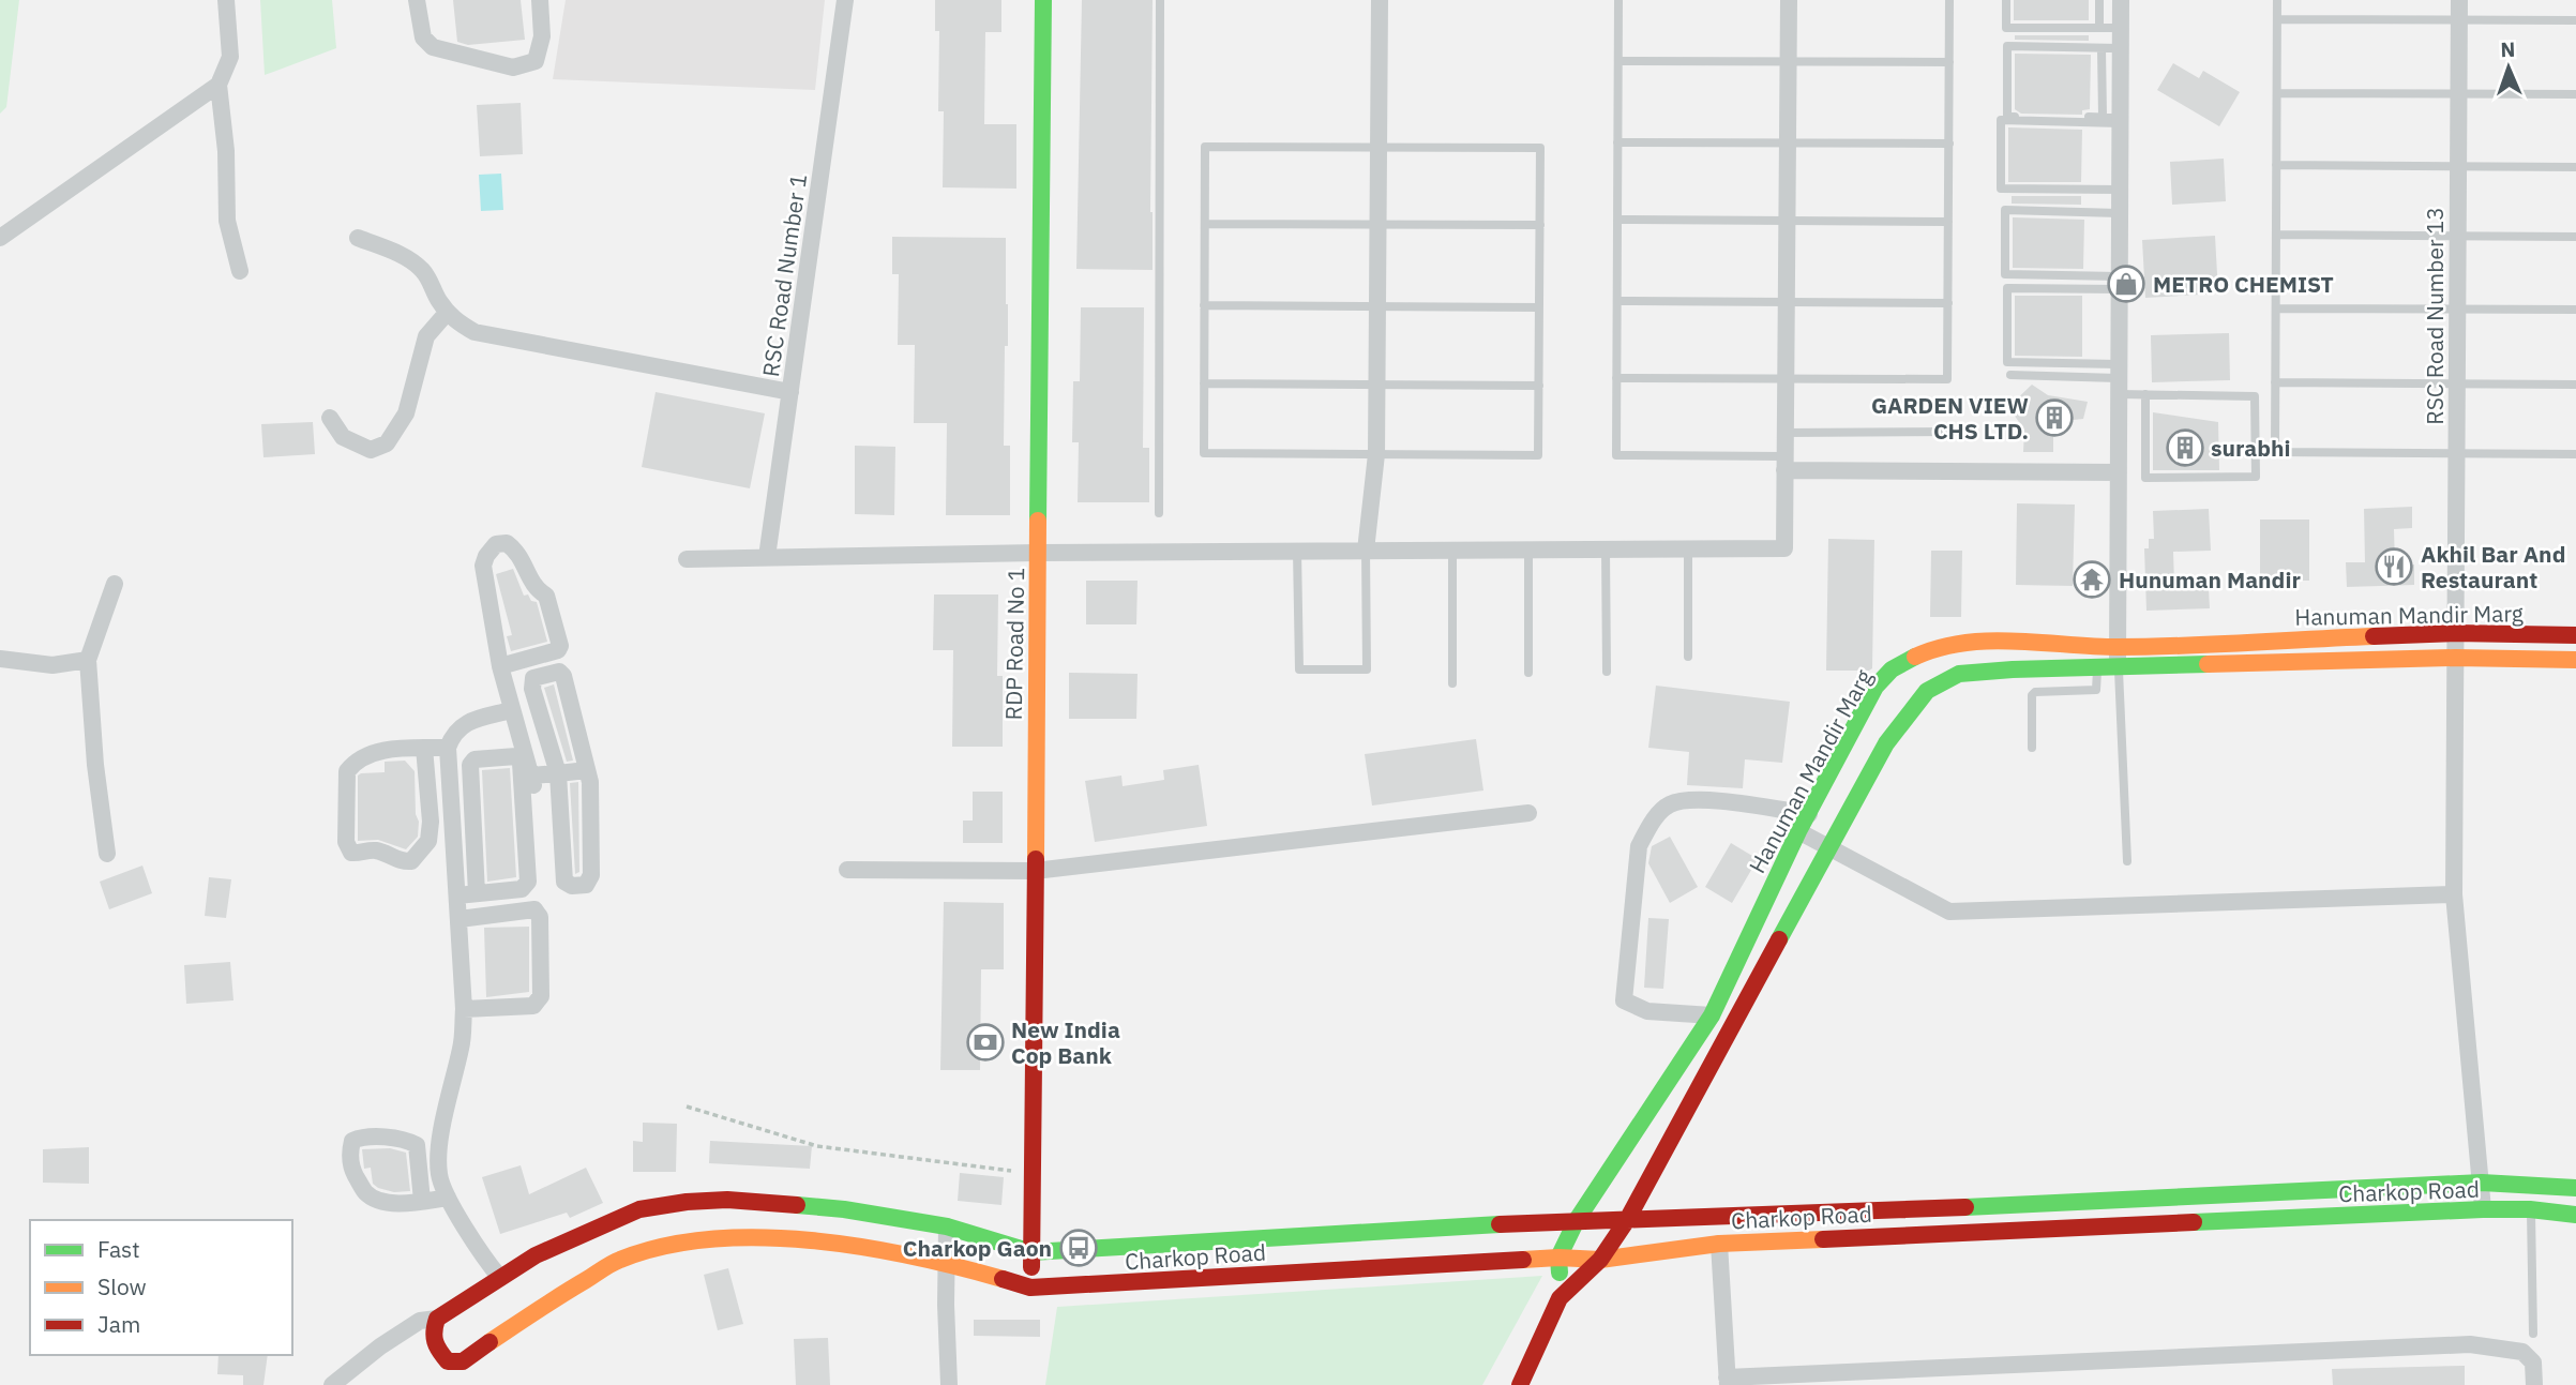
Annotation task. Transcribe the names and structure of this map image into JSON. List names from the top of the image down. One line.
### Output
{"streets":{"street":["RSC Road Number 1","RSC Road Number 13","Hanuman Mandir Marg","RDP Road No 1","Charkop Road"]},"crossings":[["RSC Road Number 13","Hanuman Mandir Marg"],["RSC Road Number 13","Charkop Road"],["Hanuman Mandir Marg","Charkop Road"],["RDP Road No 1","Charkop Road"]],"places":{"shop":["METRO CHEMIST"],"building":["GARDEN VIEW CHS LTD.","surabhi"],"restaurant":["Akhil Bar And Restaurant"],"temple":["Hunuman Mandir"],"bank":["New India Cop Bank"],"bus stop":["Charkop Gaon"]},"legend":["Fast","Slow","Jam"],"north":"top"}
